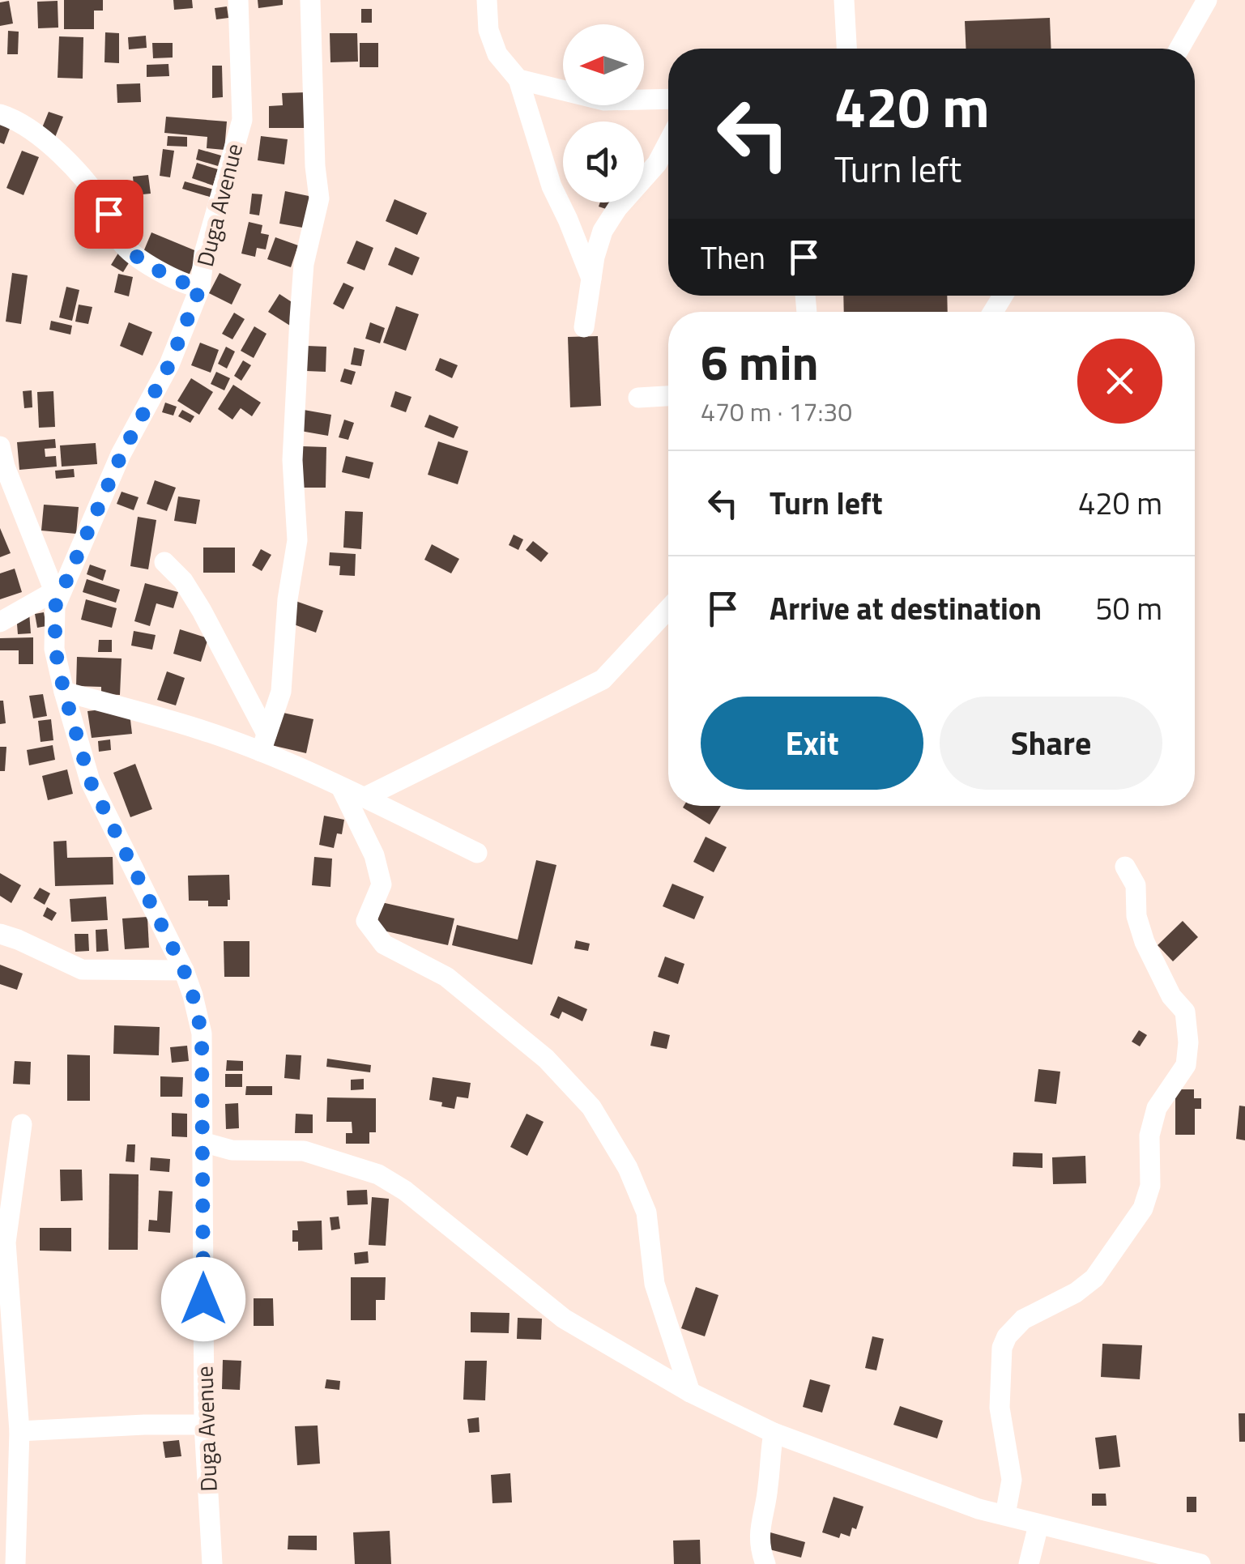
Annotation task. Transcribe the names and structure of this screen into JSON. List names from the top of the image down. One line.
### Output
{"streets":{"street":["Duga Avenue"]},"north":"left","page":{"turn":["420 m","Turn left"],"then":"Then","heading":["6 min","470 m · 17:30"],"list":[{"name":"Turn left","value":"420 m"},{"name":"Arrive at destination","value":"50 m"}],"buttons":["Exit","Share"]}}
